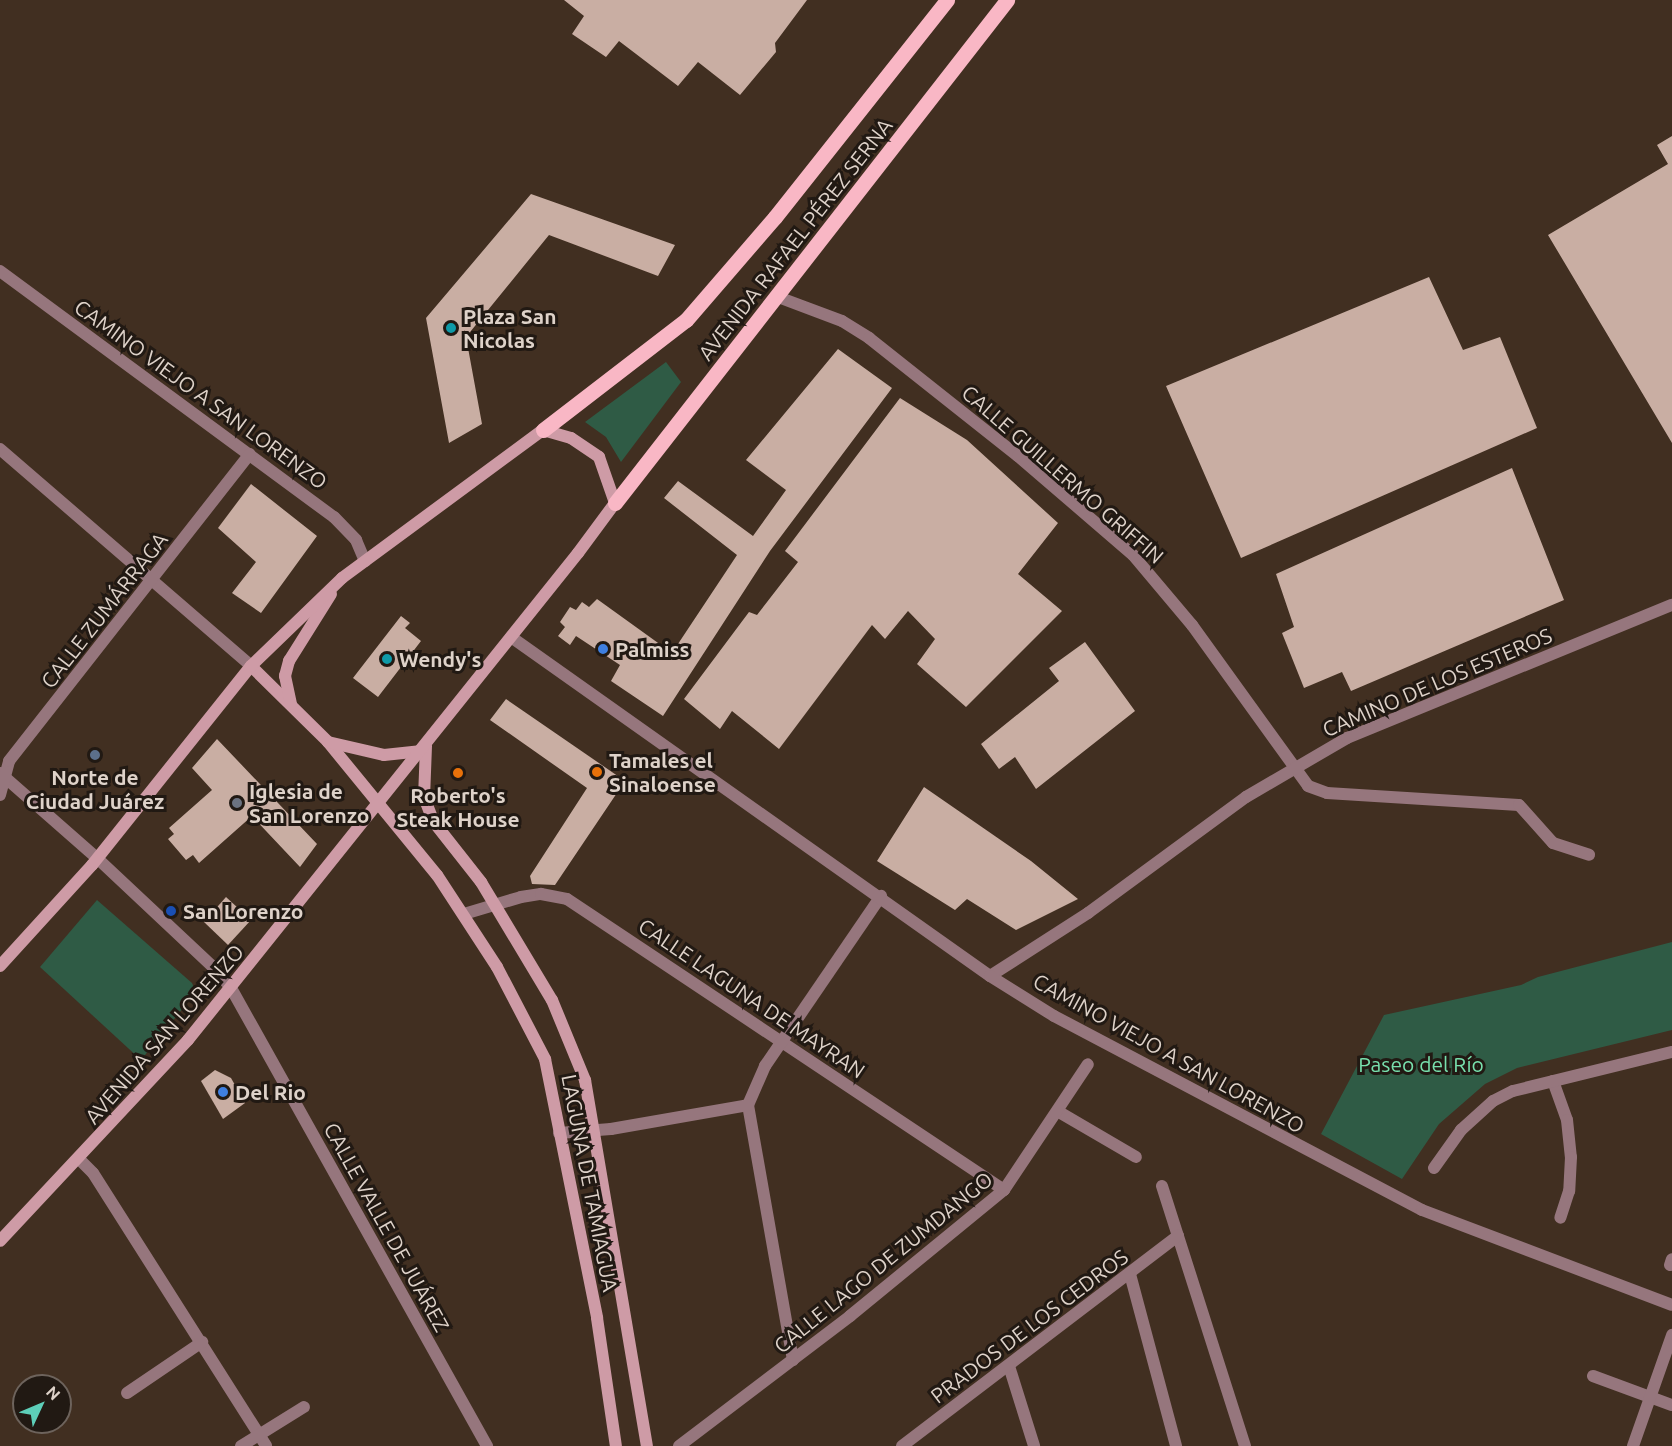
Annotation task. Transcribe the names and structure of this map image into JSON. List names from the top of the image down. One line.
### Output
{"streets":{"main road":["AVENIDA RAFAEL PÉREZ SERNA","AVENIDA SAN LORENZO","LAGUNA DE TAMIAGUA"],"street":["CAMINO VIEJO A SAN LORENZO","CALLE GUILLERMO GRIFFIN","CALLE ZUMÁRRAGA","CAMINO DE LOS ESTEROS","CALLE LAGUNA DE MAYRAN","CALLE VALLE DE JUÁREZ","CALLE LAGO DE ZUMDANGO","PRADOS DE LOS CEDROS"]},"crossings":[["AVENIDA RAFAEL PÉREZ SERNA","CALLE GUILLERMO GRIFFIN"],["AVENIDA RAFAEL PÉREZ SERNA","AVENIDA SAN LORENZO"],["CAMINO VIEJO A SAN LORENZO","CALLE ZUMÁRRAGA"],["CAMINO VIEJO A SAN LORENZO","CAMINO DE LOS ESTEROS"],["CAMINO VIEJO A SAN LORENZO","AVENIDA SAN LORENZO"],["CALLE GUILLERMO GRIFFIN","CAMINO DE LOS ESTEROS"],["CALLE ZUMÁRRAGA","CALLE VALLE DE JUÁREZ"],["CALLE LAGUNA DE MAYRAN","LAGUNA DE TAMIAGUA"],["CALLE LAGUNA DE MAYRAN","CALLE LAGO DE ZUMDANGO"],["AVENIDA SAN LORENZO","LAGUNA DE TAMIAGUA"],["AVENIDA SAN LORENZO","CALLE VALLE DE JUÁREZ"]],"parks":["Paseo del Río"],"places":["Plaza San Nicolas","Palmiss","Wendy's","Norte de Ciudad Juárez","Tamales el Sinaloense","Roberto's Steak House","Iglesia de San Lorenzo","San Lorenzo","Del Rio"],"north":"top right"}
